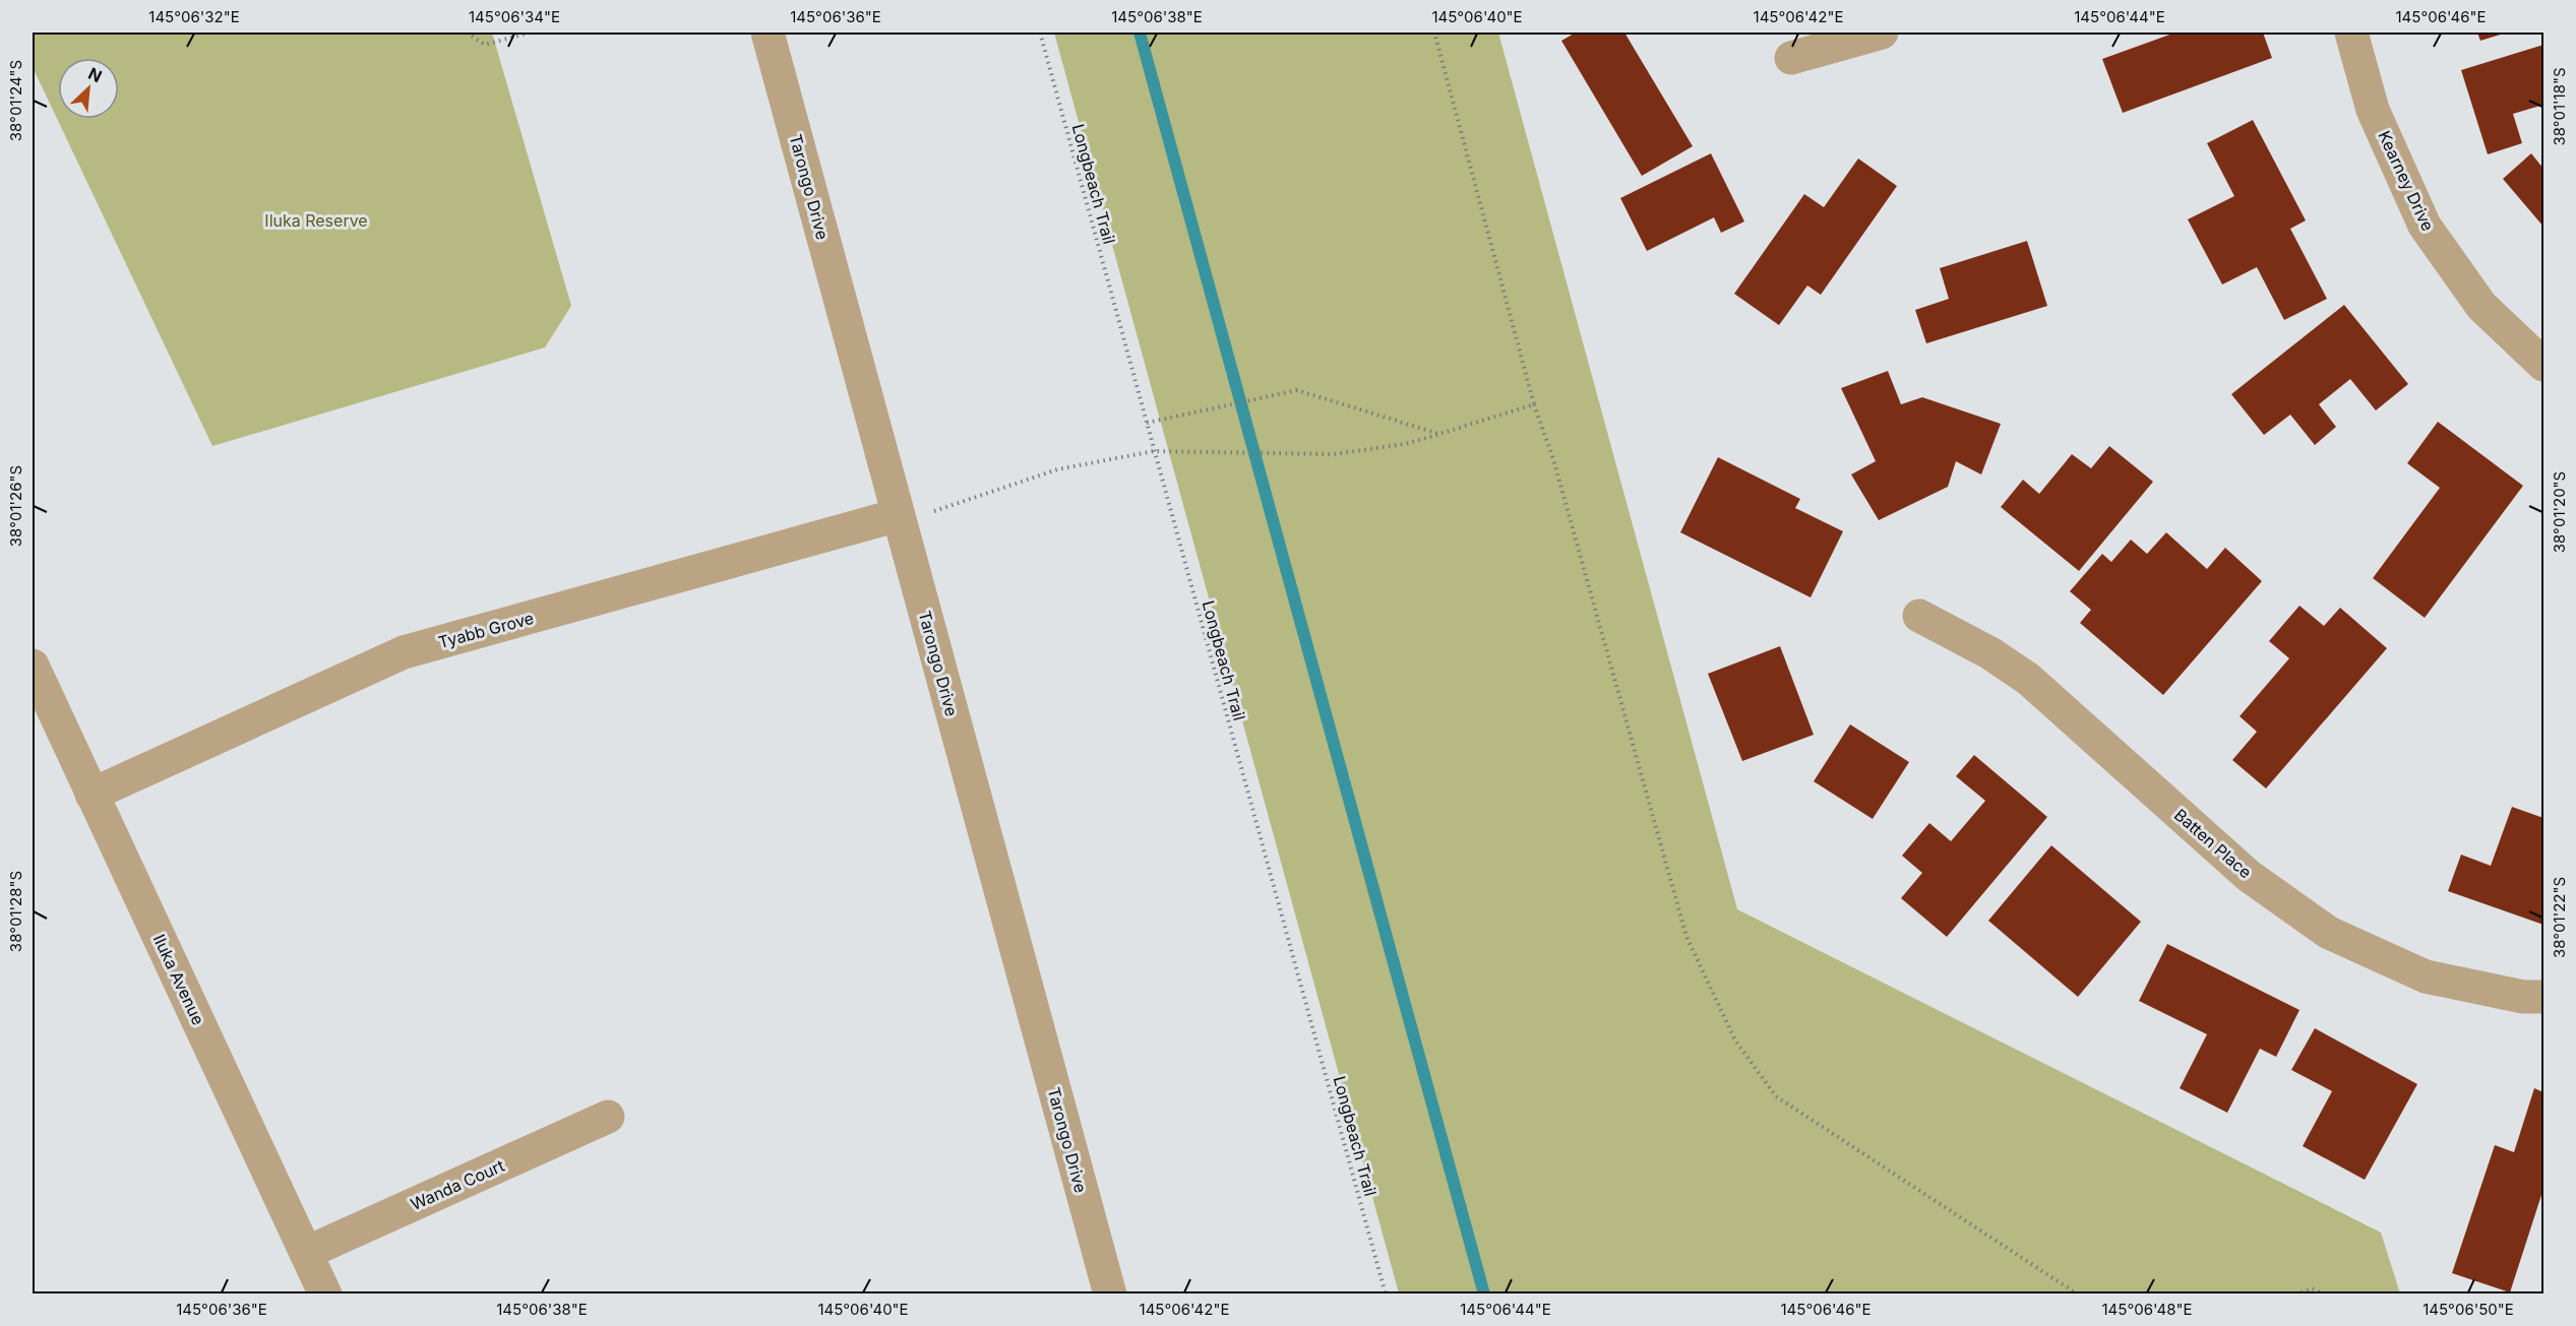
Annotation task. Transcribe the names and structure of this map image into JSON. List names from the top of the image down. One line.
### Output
{"streets":{"street":["Kearney Drive","Tarongo Drive","Tyabb Grove","Batten Place","Iluka Avenue","Wanda Court"],"path":["Longbeach Trail"]},"crossings":[["Tarongo Drive","Tyabb Grove"],["Tyabb Grove","Iluka Avenue"],["Iluka Avenue","Wanda Court"]],"parks":["Iluka Reserve"],"north":"top right","coordinates":["145°06'32\"E","145°06'34\"E","145°06'36\"E","145°06'38\"E","145°06'40\"E","145°06'42\"E","145°06'44\"E","145°06'46\"E","38°01'24\"S","38°01'18\"S","38°01'26\"S","38°01'20\"S","38°01'28\"S","38°01'22\"S","145°06'48\"E","145°06'50\"E"]}
